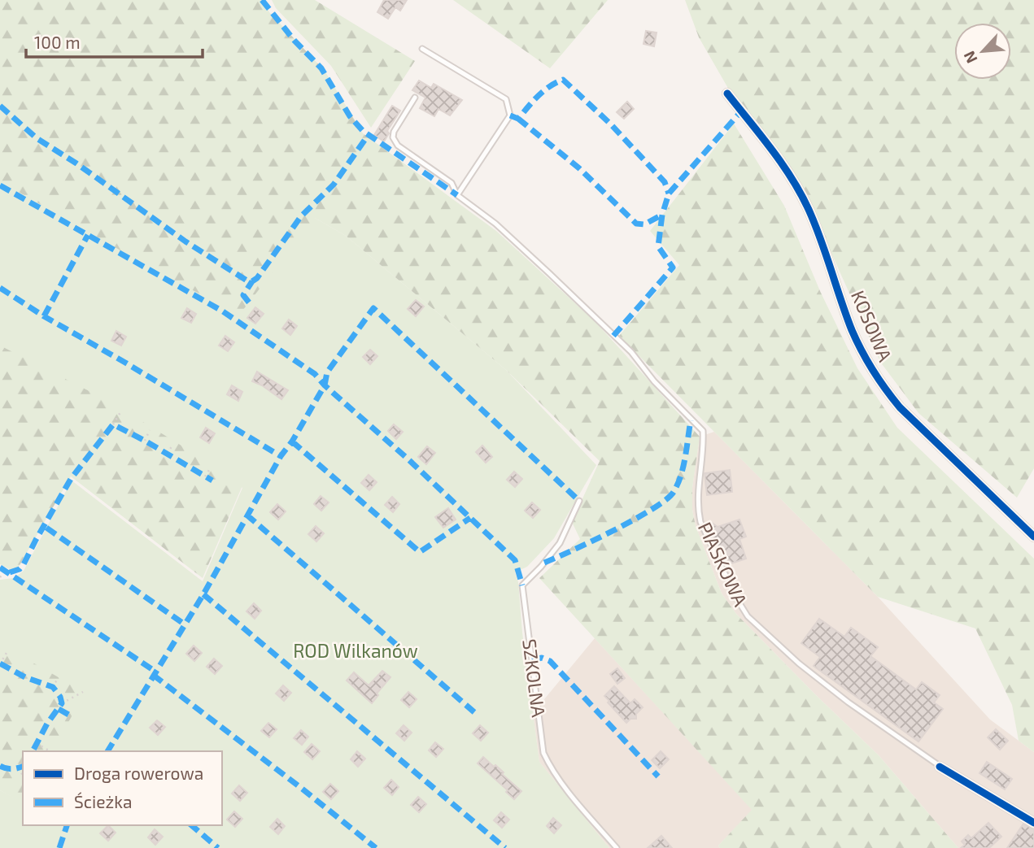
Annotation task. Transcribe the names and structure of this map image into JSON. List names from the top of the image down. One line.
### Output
{"streets":{"street":["KOSOWA","PIASKOWA"],"lane":["SZKOLNA"]},"parks":["ROD Wilkanów"],"legend":["Droga rowerowa","Ścieżka"],"scale_bar":"100 m","north":"bottom left"}
